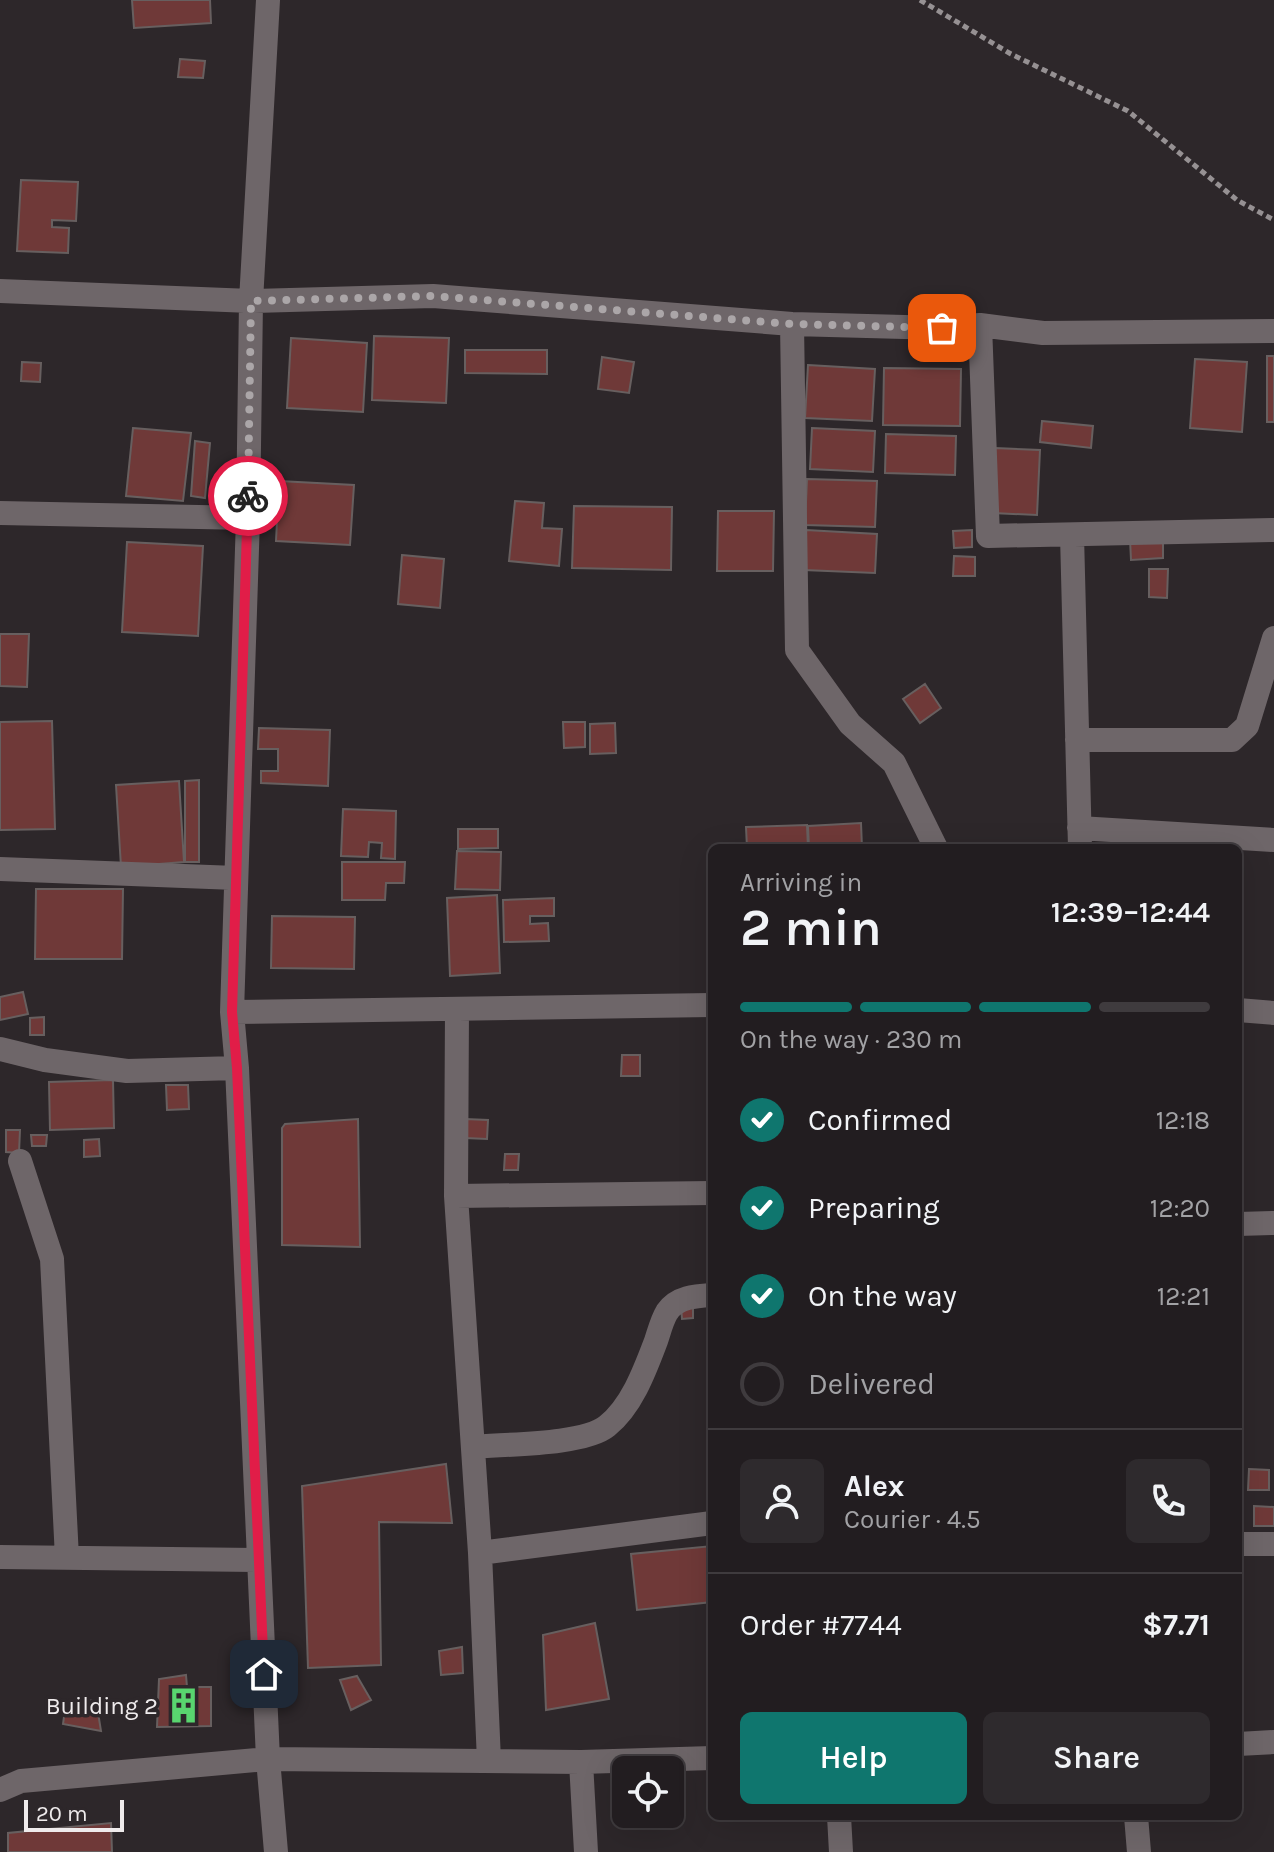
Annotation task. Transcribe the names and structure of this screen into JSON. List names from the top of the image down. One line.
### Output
{"places":{"building":["Building 2"]},"scale_bar":"20 m","page":{"heading":["2 min","Arriving in","12:39–12:44"],"panel":["Alex","Courier · 4.5","Order #7744","$7.71"],"bar":"On the way · 230 m","list":[["Confirmed","12:18"],["Preparing","12:20"],["On the way","12:21"],"Delivered"],"buttons":["Help","Share"],"scale":"20 m"}}
